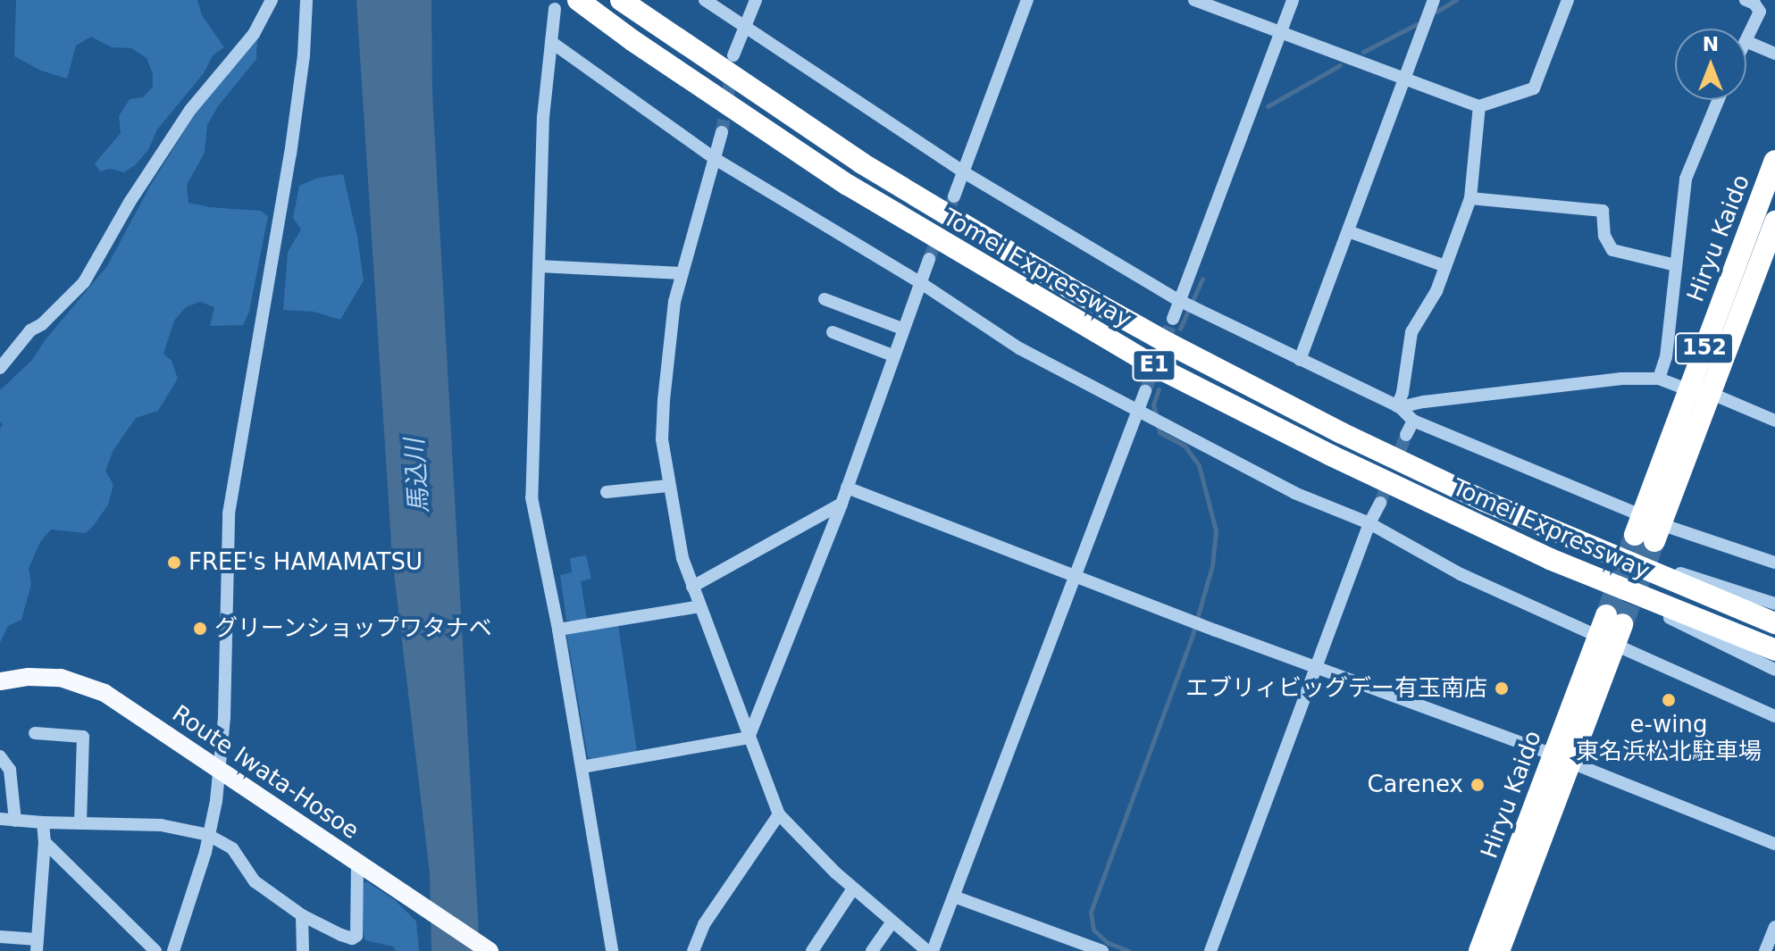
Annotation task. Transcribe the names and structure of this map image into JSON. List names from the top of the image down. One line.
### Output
{"streets":{"highway":["Hiryu Kaido","Tomei Expressway","152","E1"],"main road":["Route Iwata-Hosoe"]},"water":["馬込川"],"places":["FREE's HAMAMATSU","グリーンショップワタナベ","エブリィビッグデー有玉南店","e-wing 東名浜松北駐車場","Carenex"],"north":"top"}
